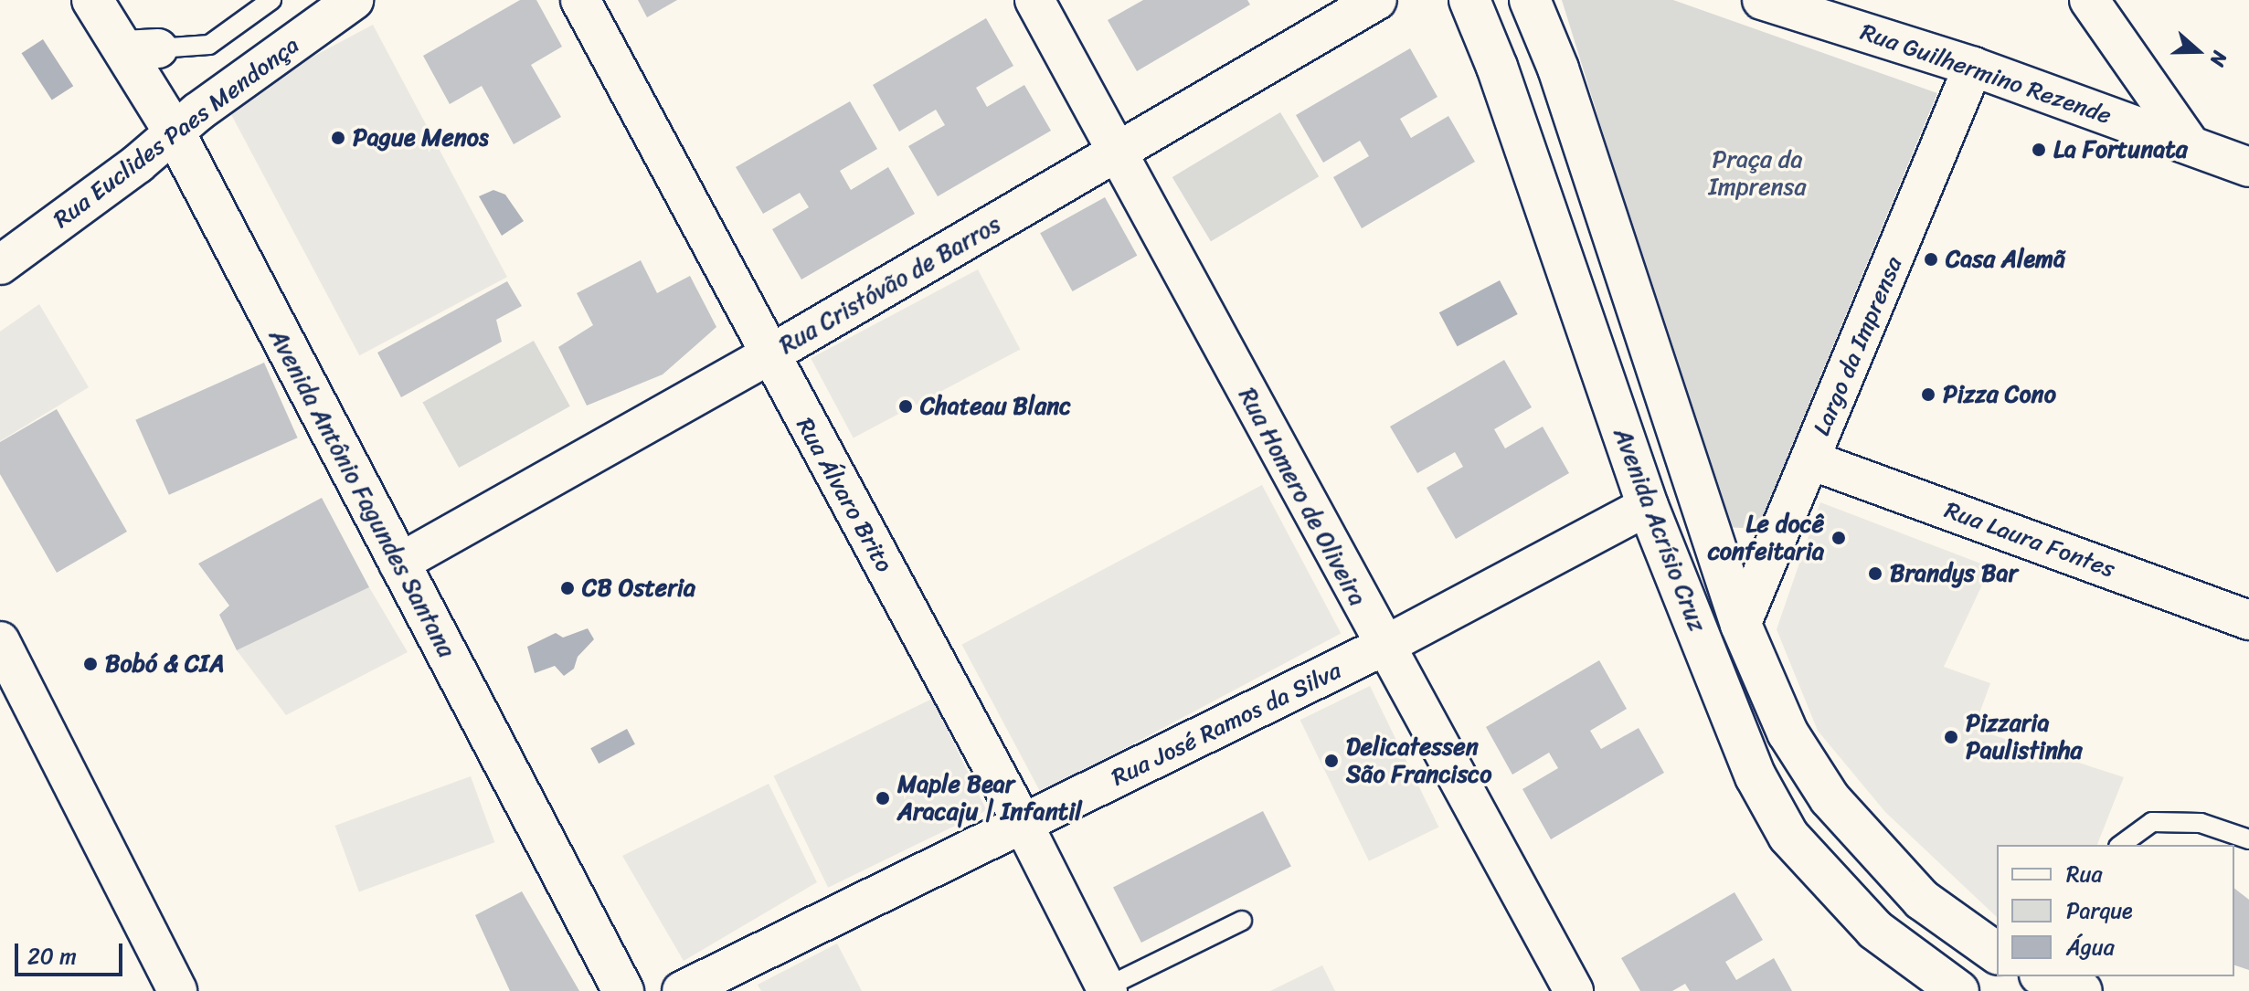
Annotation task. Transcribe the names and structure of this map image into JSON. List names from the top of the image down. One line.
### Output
{"streets":{"street":["Rua Guilhermino Rezende","Rua Euclides Paes Mendonça","Rua Cristóvão de Barros","Largo da Imprensa","Avenida Antônio Fagundes Santana","Rua Álvaro Brito","Rua Homero de Oliveira","Avenida Acrísio Cruz","Rua Laura Fontes","Rua José Ramos da Silva"]},"crossings":[["Rua Guilhermino Rezende","Largo da Imprensa"],["Rua Euclides Paes Mendonça","Avenida Antônio Fagundes Santana"],["Rua Cristóvão de Barros","Avenida Antônio Fagundes Santana"],["Rua Cristóvão de Barros","Rua Álvaro Brito"],["Rua Cristóvão de Barros","Rua Homero de Oliveira"],["Largo da Imprensa","Avenida Acrísio Cruz"],["Largo da Imprensa","Rua Laura Fontes"],["Rua Álvaro Brito","Rua José Ramos da Silva"],["Rua Homero de Oliveira","Rua José Ramos da Silva"],["Avenida Acrísio Cruz","Rua José Ramos da Silva"]],"parks":["Praça da Imprensa"],"places":["Pague Menos","La Fortunata","Casa Alemã","Pizza Cono","Chateau Blanc","Le docê confeitaria","Brandys Bar","CB Osteria","Bobó & CIA","Pizzaria Paulistinha","Delicatessen São Francisco","Maple Bear Aracaju | Infantil"],"legend":["Rua","Parque","Água"],"scale_bar":"20 m","north":"right"}
